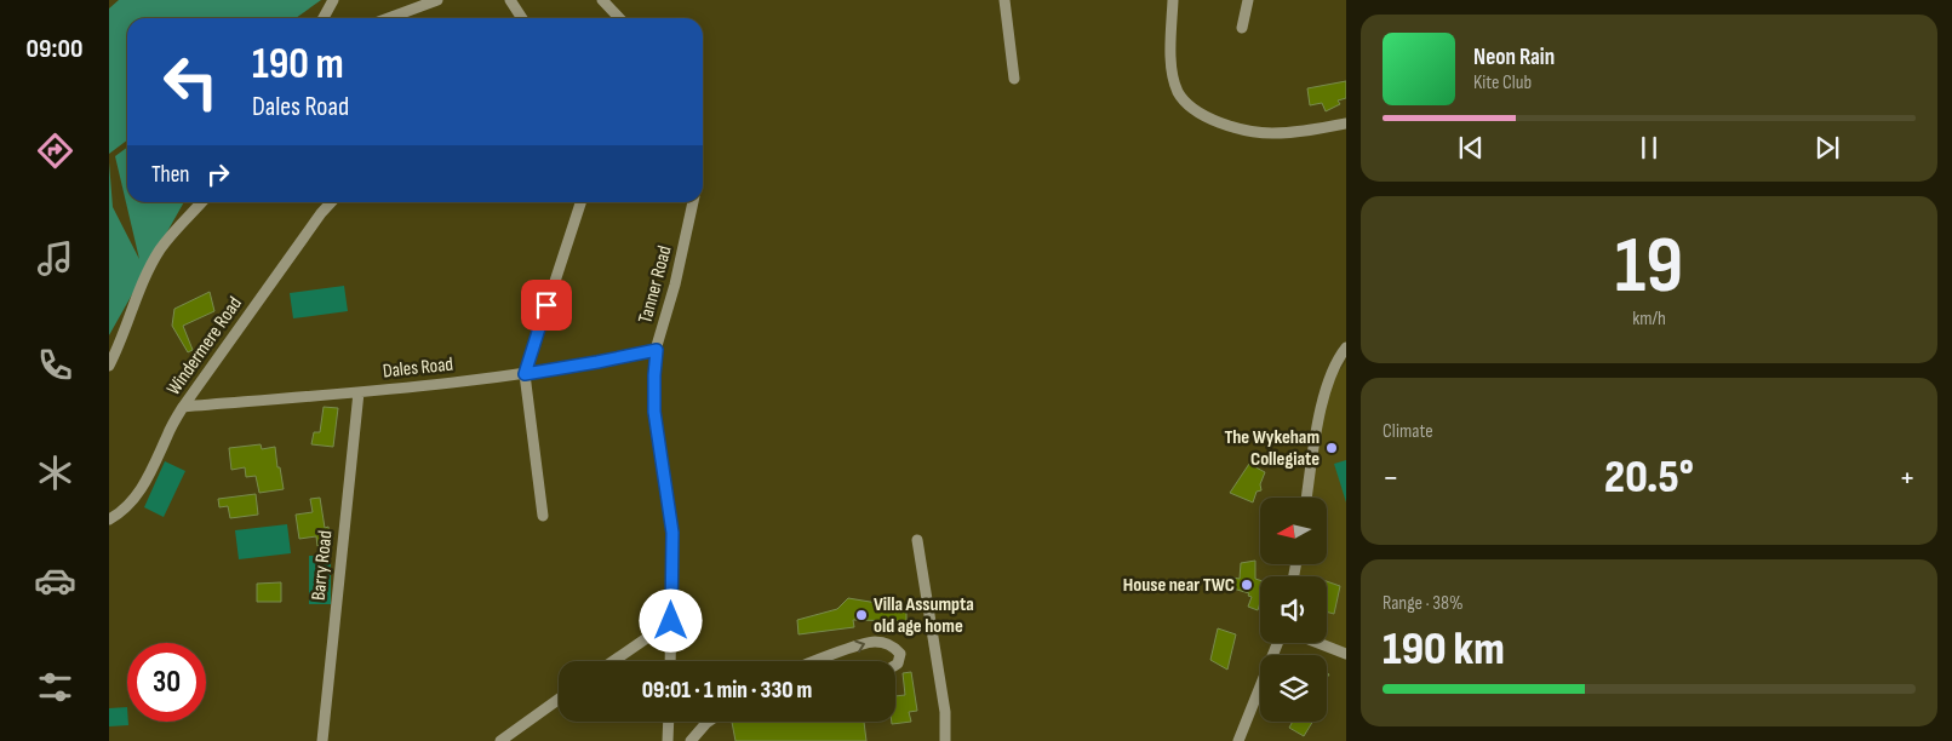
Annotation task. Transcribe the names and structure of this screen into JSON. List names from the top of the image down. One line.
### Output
{"streets":{"street":["Tanner Road","Windermere Road","Dales Road","Barry Road"]},"crossings":[["Tanner Road","Dales Road"],["Windermere Road","Dales Road"],["Dales Road","Barry Road"]],"places":["The Wykeham Collegiate","House near TWC","Villa Assumpta old age home"],"north":"left","page":{"tabs":"09:00","turn":["190 m","Dales Road"],"song":["Neon Rain","Kite Club"],"then":"Then","tile":[["19","km/h"],"Climate",["Range · 38%","190 km"]],"heat":["−","20.5°","+"],"limit":"30","trip":"09:01 · 1 min · 330 m"}}
